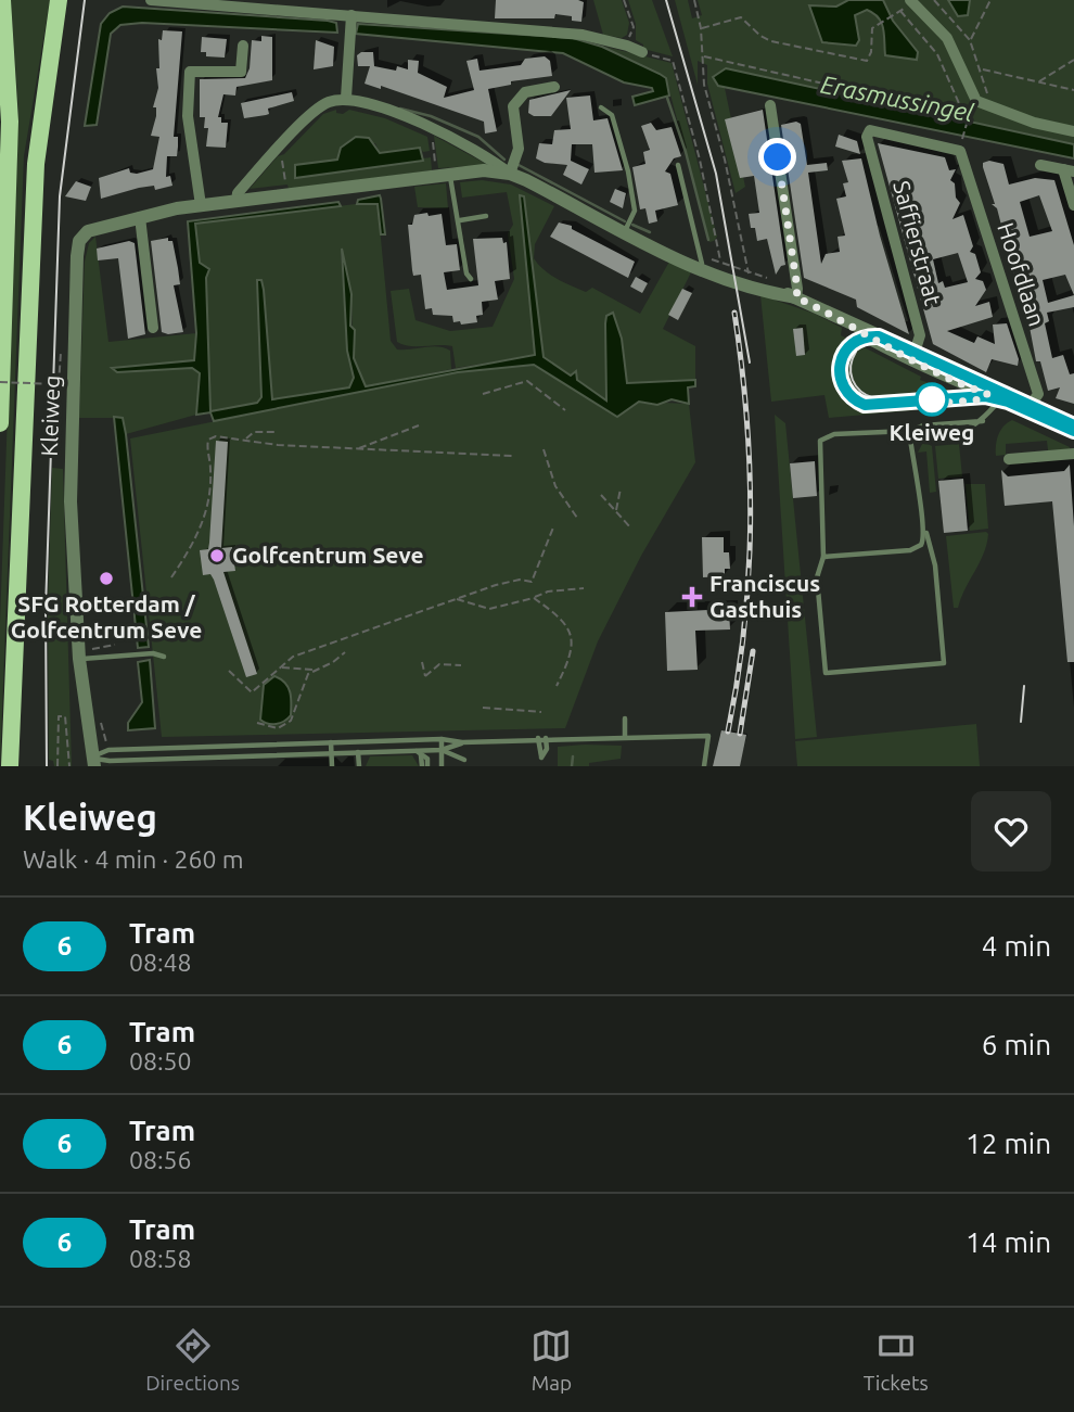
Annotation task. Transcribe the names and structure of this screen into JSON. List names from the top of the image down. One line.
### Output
{"streets":{"street":["Saffierstraat","Hoofdlaan","Kleiweg"]},"crossings":[["Saffierstraat","Hoofdlaan"],["Saffierstraat","Kleiweg"],["Hoofdlaan","Kleiweg"]],"water":["Erasmussingel"],"places":{"other":["Kleiweg","Golfcentrum Seve","SFG Rotterdam / Golfcentrum Seve"],"health":["Franciscus Gasthuis"]},"lines":["tram line 6"],"page":{"heading":["Kleiweg","Walk · 4 min · 260 m"],"list":[{"mark":"6","name":"Tram","note":"08:48","value":"4 min"},{"mark":"6","name":"Tram","note":"08:50","value":"6 min"},{"mark":"6","name":"Tram","note":"08:56","value":"12 min"},{"mark":"6","name":"Tram","note":"08:58","value":"14 min"}],"tabs":["Directions","Map","Tickets"]}}
